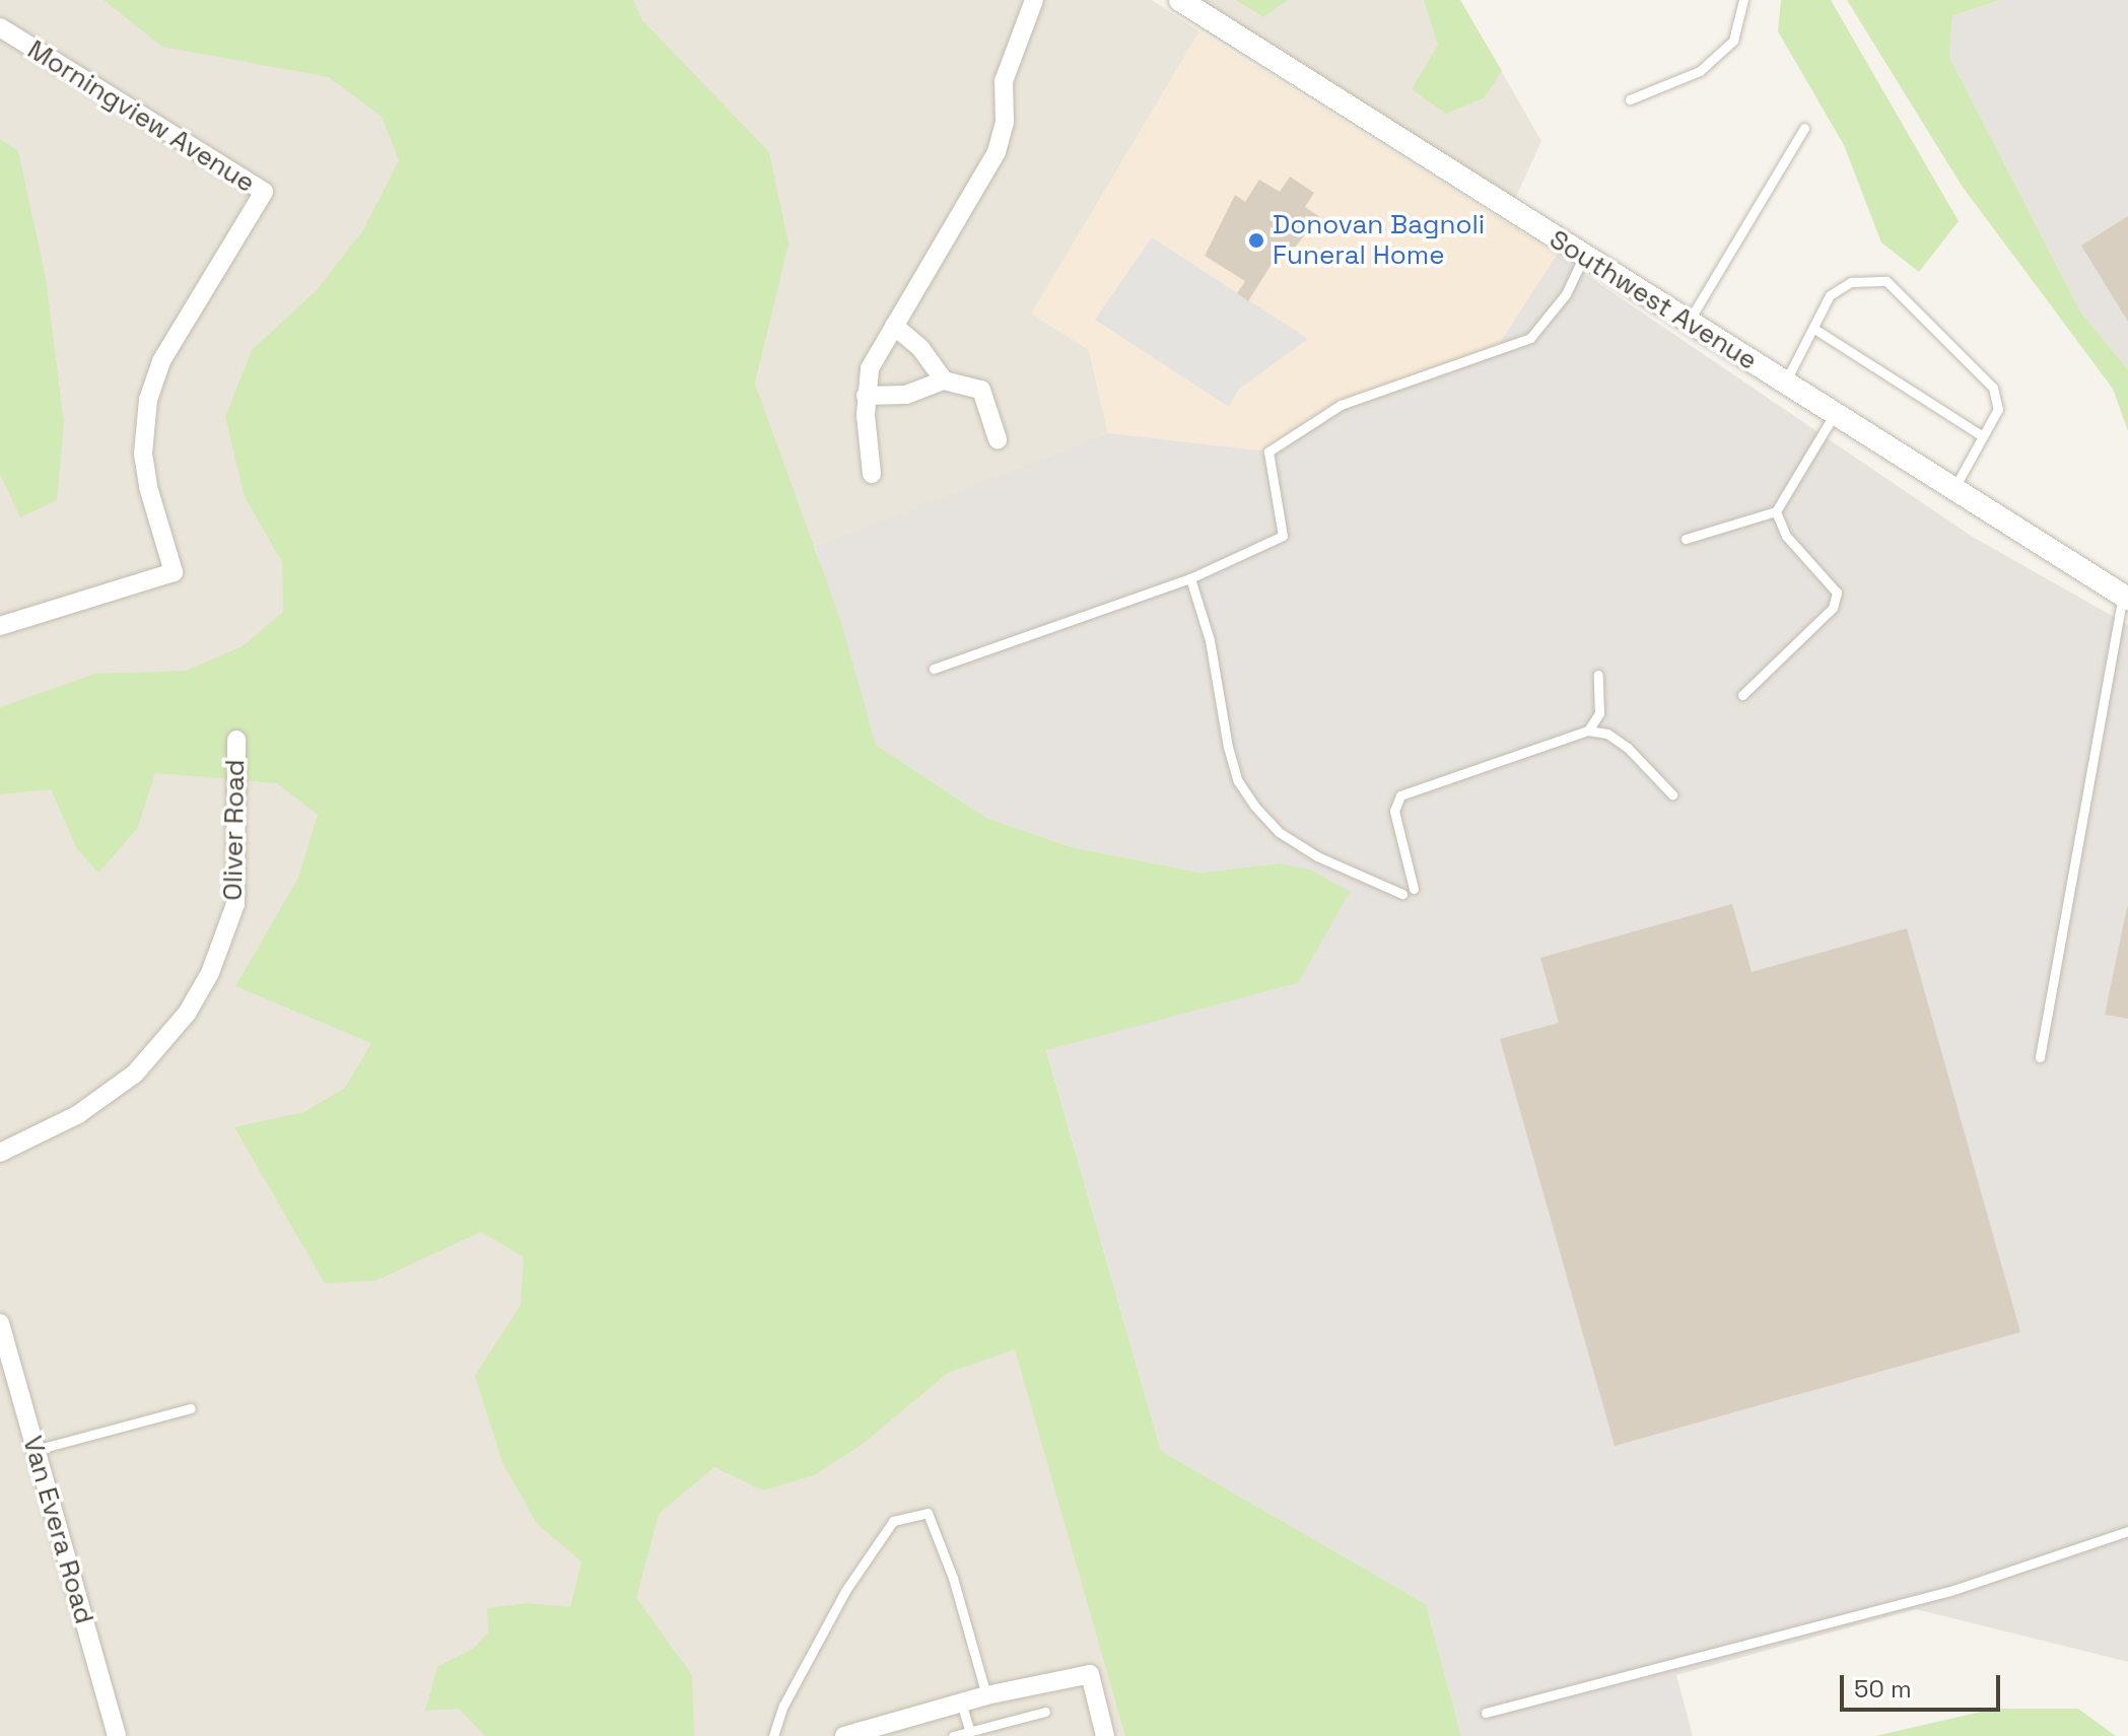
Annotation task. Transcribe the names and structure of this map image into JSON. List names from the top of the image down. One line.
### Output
{"streets":{"street":["Morningview Avenue","Southwest Avenue","Oliver Road","Van Evera Road"]},"places":["Donovan Bagnoli Funeral Home"],"scale_bar":"50 m"}
